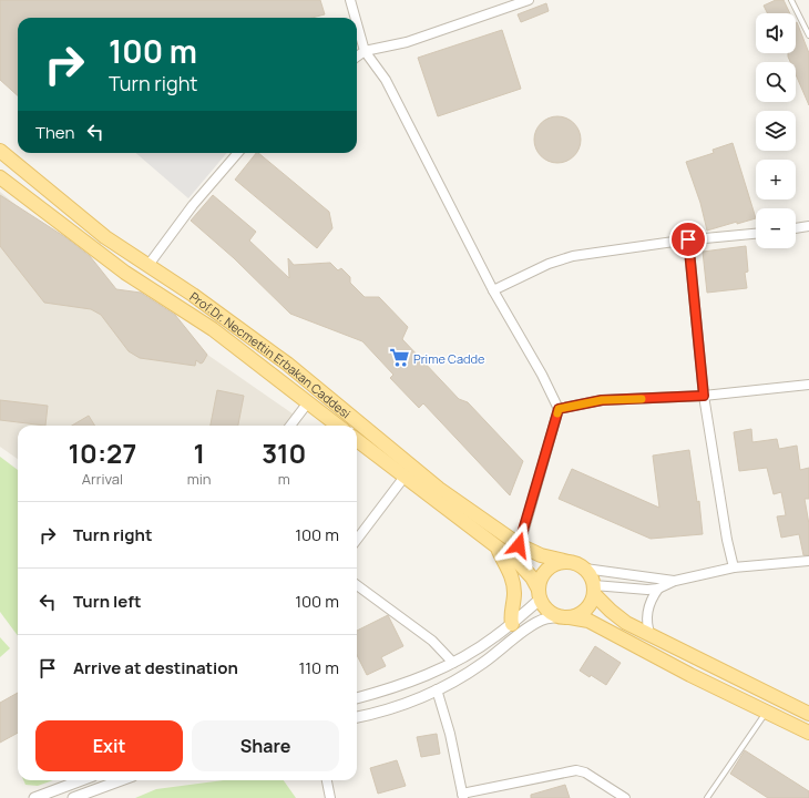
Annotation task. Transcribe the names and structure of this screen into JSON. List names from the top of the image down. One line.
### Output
{"streets":{"main road":["Prof.Dr. Necmettin Erbakan Caddesi"]},"places":{"supermarket":["Prime Cadde"]},"page":{"map_buttons":["+","−"],"turn":["100 m","Turn right"],"then":"Then","eta":["10:27","Arrival","1","min","310","m"],"list":[{"name":"Turn right","value":"100 m"},{"name":"Turn left","value":"100 m"},{"name":"Arrive at destination","value":"110 m"}],"buttons":["Exit","Share"]}}
